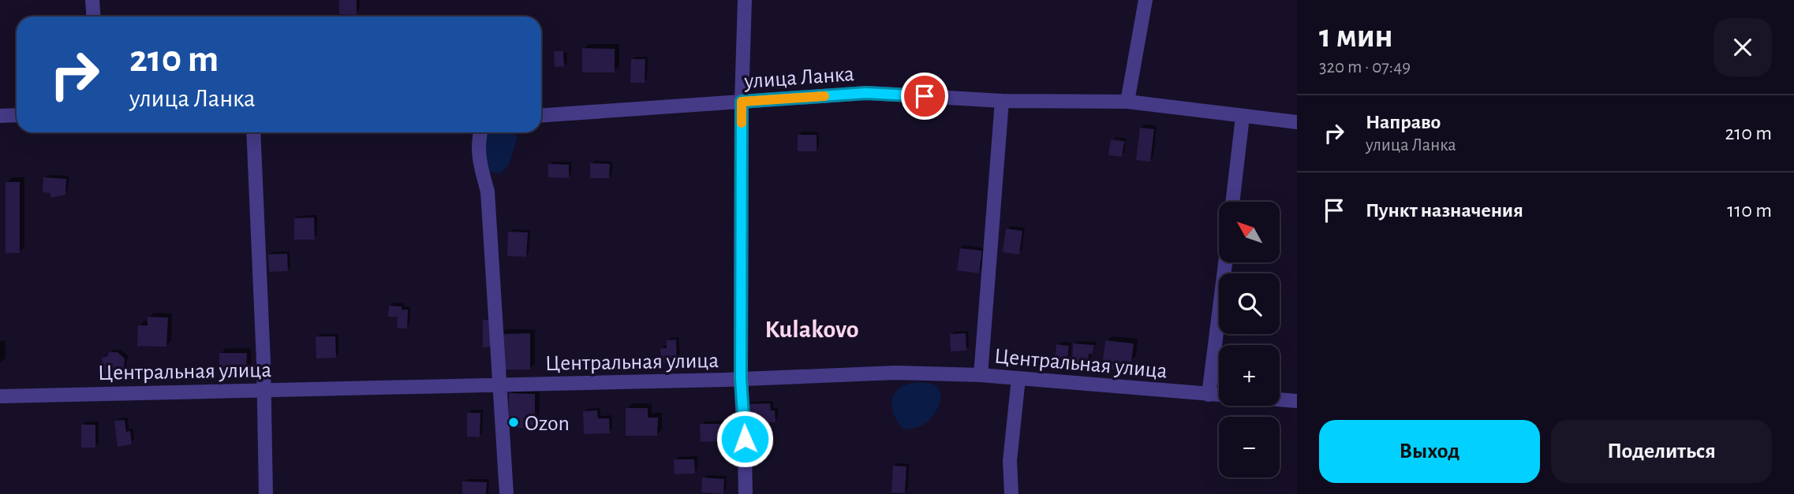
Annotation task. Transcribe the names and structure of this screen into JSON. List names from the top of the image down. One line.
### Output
{"streets":{"street":["улица Ланка","Центральная улица"]},"districts":["Kulakovo"],"places":["Ozon"],"north":"top left","page":{"heading":["1 мин","320 m · 07:49"],"turn":["210 m","улица Ланка"],"list":[{"name":"Направо","note":"улица Ланка","value":"210 m"},{"name":"Пункт назначения","value":"110 m"}],"map_buttons":["+","−"],"buttons":["Выход","Поделиться"]}}
